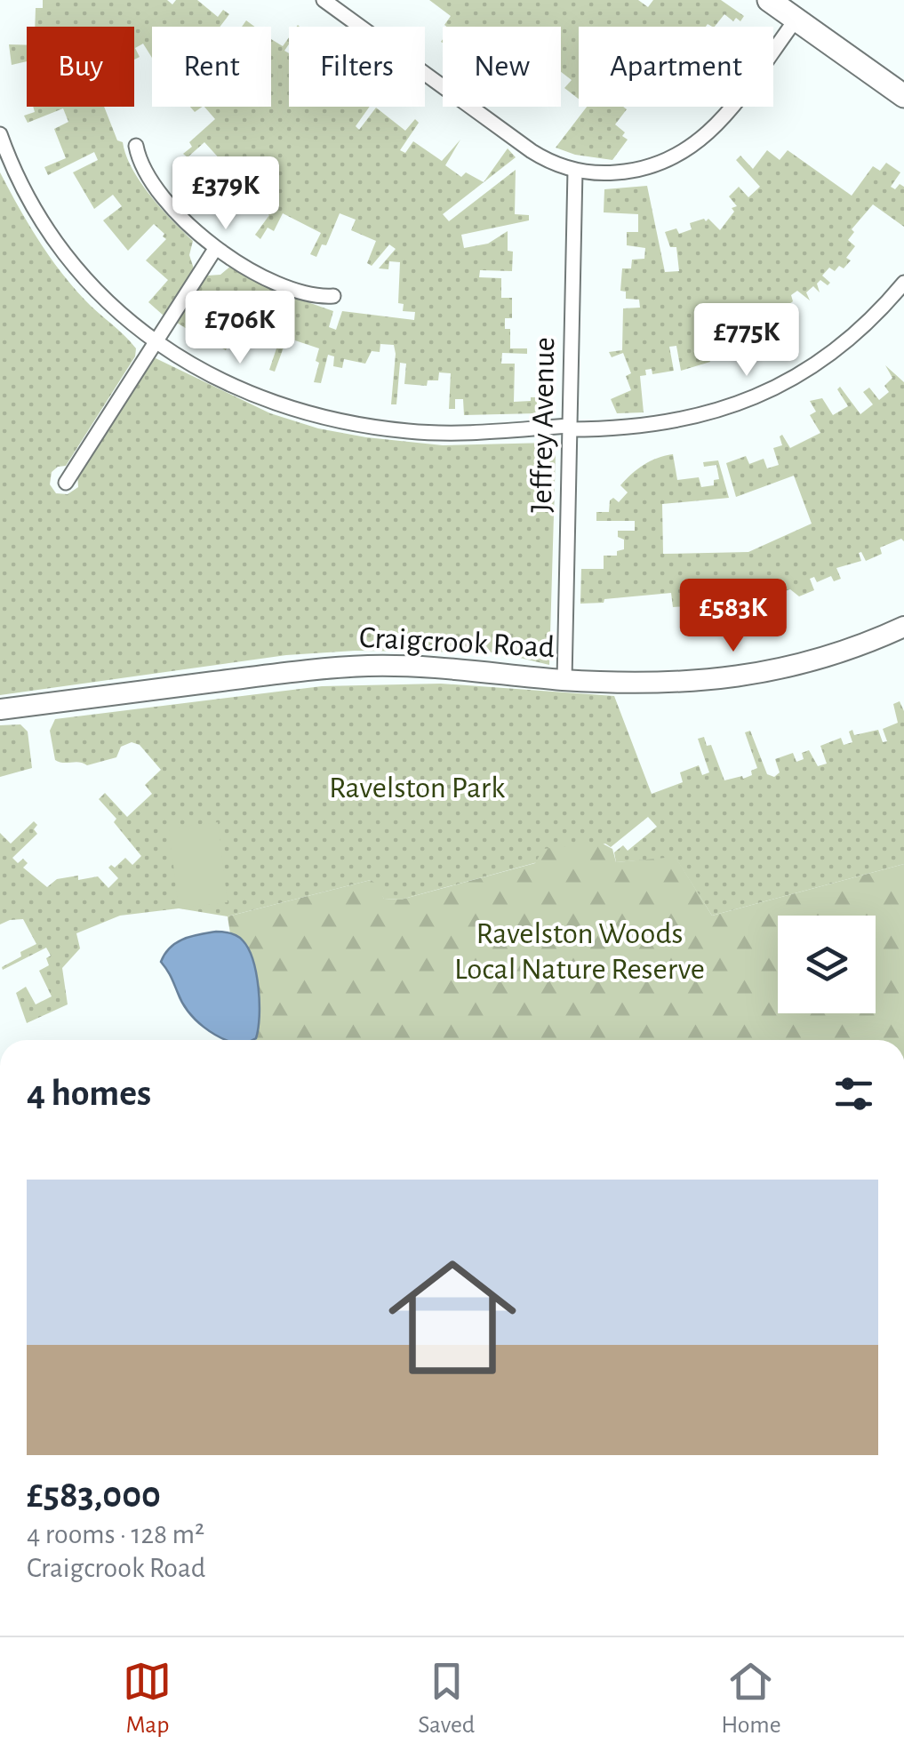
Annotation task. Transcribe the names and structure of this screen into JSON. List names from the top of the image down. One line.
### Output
{"streets":{"street":["Jeffrey Avenue","Craigcrook Road"]},"crossings":[["Jeffrey Avenue","Craigcrook Road"]],"parks":["Ravelston Park","Ravelston Woods Local Nature Reserve"],"page":{"chip":["Buy","Rent","Filters","New","Apartment"],"price":["£379K","£706K","£775K","£583K"],"heading":"4 homes","list":[{"name":"£583,000","note":"4 rooms · 128 m² · Craigcrook Road"}],"tabs":["Map","Saved","Home"]}}
